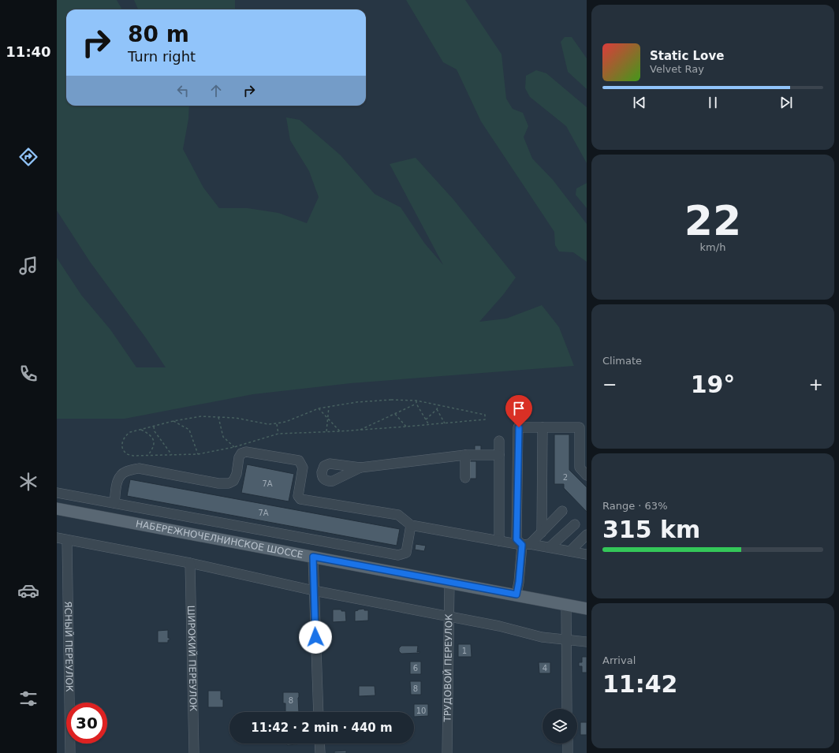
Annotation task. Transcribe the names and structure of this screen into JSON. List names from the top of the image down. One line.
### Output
{"streets":{"main road":["НАБЕРЕЖНОЧЕЛНИНСКОЕ ШОССЕ"],"street":["ЯСНЫЙ ПЕРЕУЛОК","ШИРОКИЙ ПЕРЕУЛОК","ТРУДОВОЙ ПЕРЕУЛОК"]},"crossings":[["НАБЕРЕЖНОЧЕЛНИНСКОЕ ШОССЕ","ТРУДОВОЙ ПЕРЕУЛОК"]],"house_numbers":["2","7А","7А","1","6","4","8","8","10"],"page":{"tabs":"11:40","turn":["80 m","Turn right"],"song":["Static Love","Velvet Ray"],"tile":[["22","km/h"],"Climate",["Range · 63%","315 km"],["Arrival","11:42"]],"heat":["−","19°","+"],"limit":"30","trip":"11:42 · 2 min · 440 m"}}
